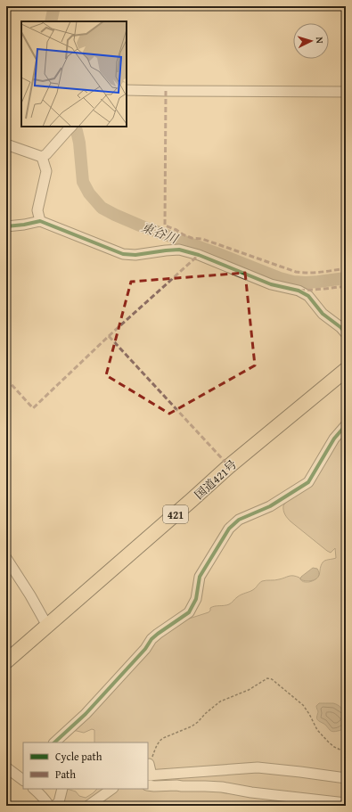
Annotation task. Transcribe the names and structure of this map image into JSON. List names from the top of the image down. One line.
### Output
{"streets":{"highway":["国道421号","421"]},"water":["東谷川"],"legend":["Cycle path","Path"],"north":"right"}
